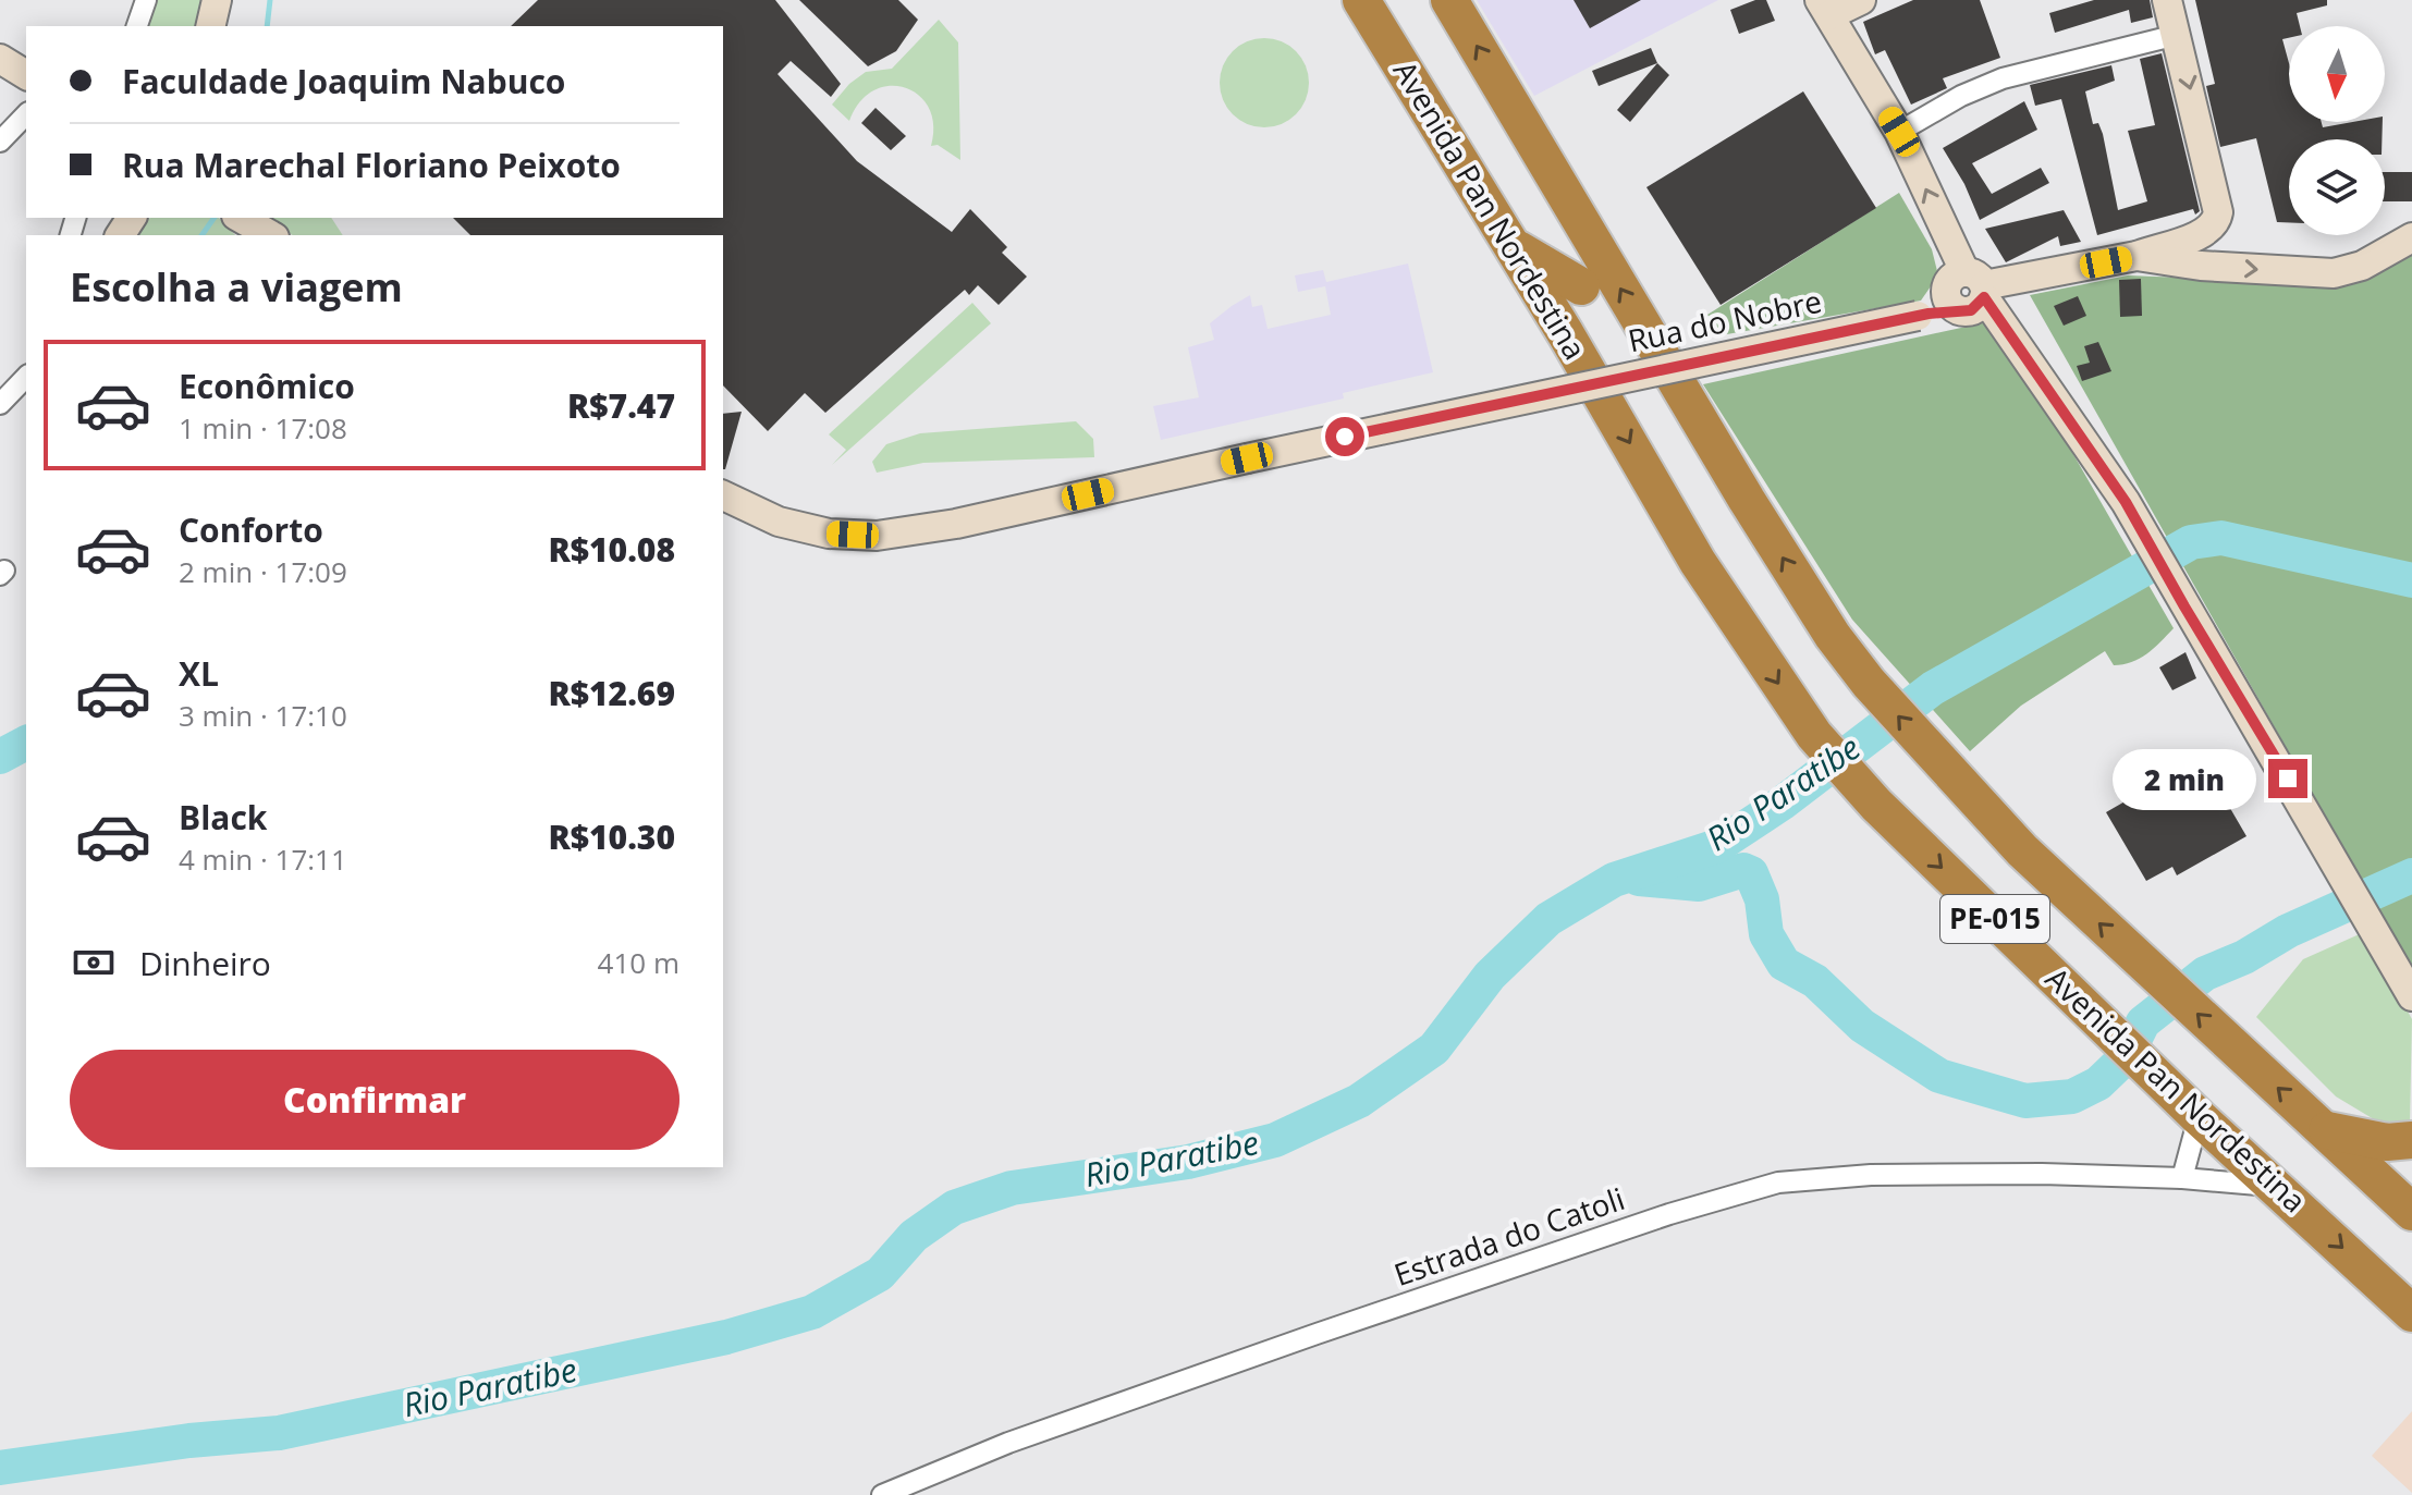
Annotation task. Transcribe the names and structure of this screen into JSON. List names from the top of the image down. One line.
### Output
{"streets":{"highway":["Avenida Pan Nordestina","PE-015"],"main road":["Rua do Nobre"],"street":["Estrada do Catoli"]},"crossings":[["Avenida Pan Nordestina","Estrada do Catoli"]],"water":["Rio Paratibe"],"north":"bottom","page":{"banner":["Faculdade Joaquim Nabuco","Rua Marechal Floriano Peixoto"],"heading":"Escolha a viagem","list":[{"name":"Econômico","note":"1 min · 17:08","value":"R$7.47"},{"name":"Conforto","note":"2 min · 17:09","value":"R$10.08"},{"name":"XL","note":"3 min · 17:10","value":"R$12.69"},{"name":"Black","note":"4 min · 17:11","value":"R$10.30"}],"bubble":"2 min","pay":["Dinheiro","410 m"],"buttons":"Confirmar"}}
